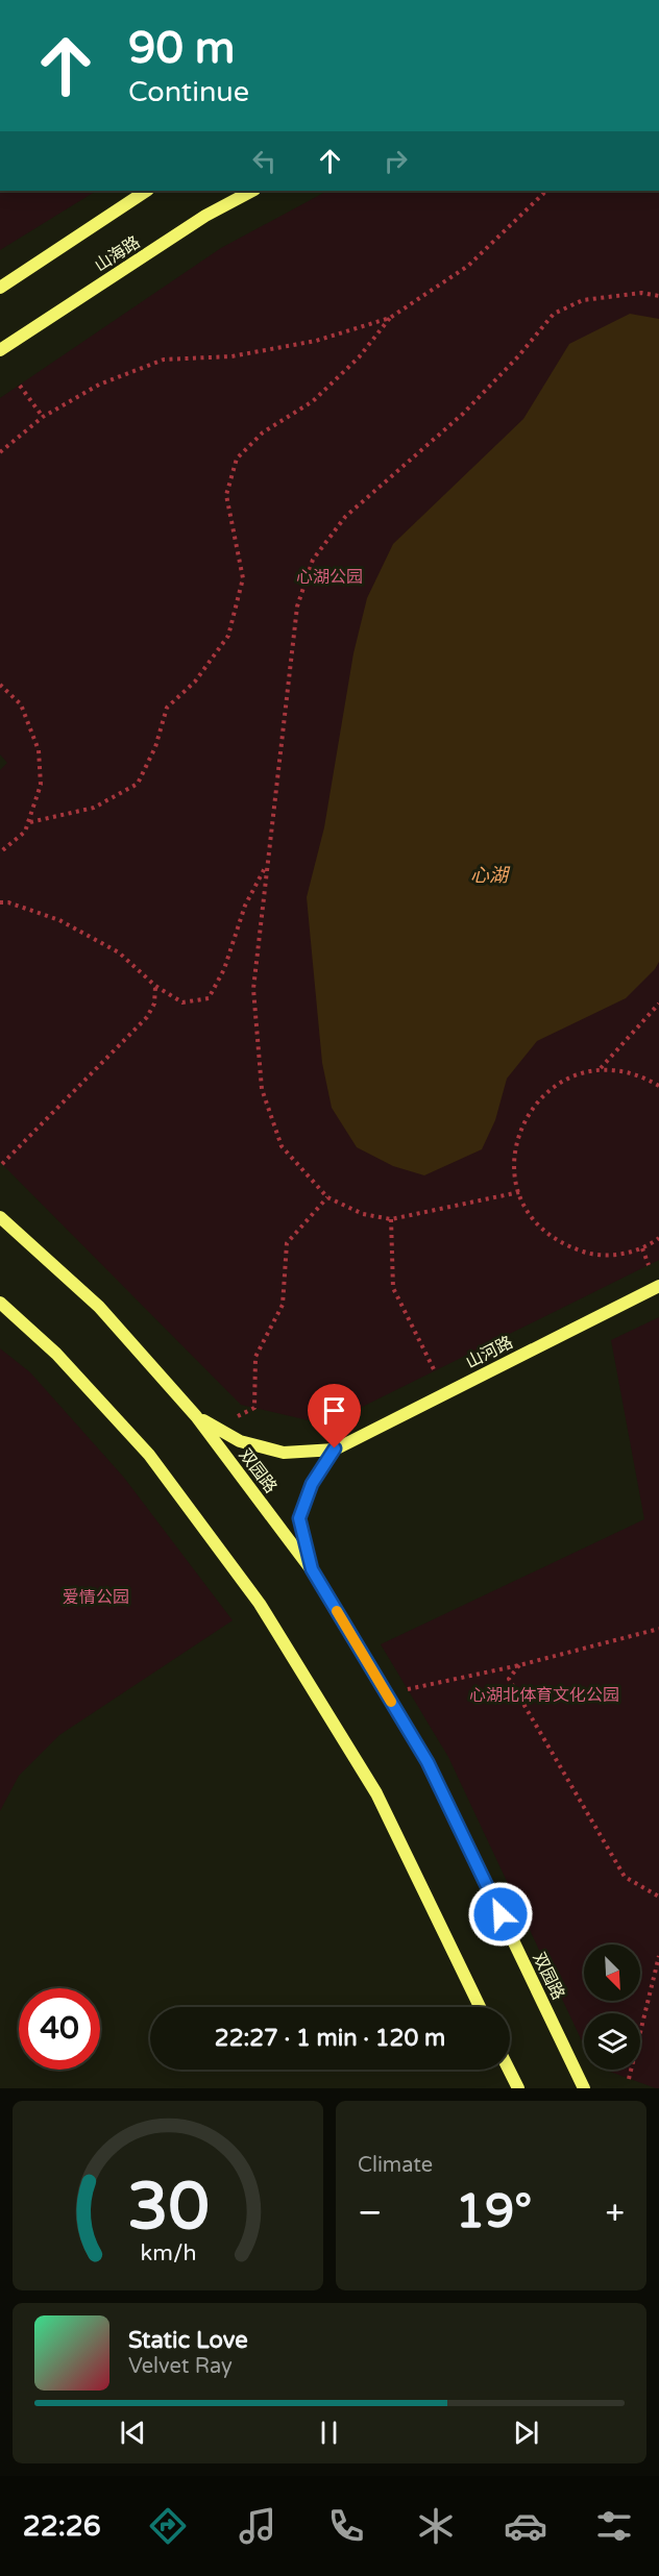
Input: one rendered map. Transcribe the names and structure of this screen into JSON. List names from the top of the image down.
{
  "streets": {
    "street": ["山海路", "山河路", "双园路"]
  },
  "water": ["心湖"],
  "parks": ["心湖公园", "爱情公园", "心湖北体育文化公园"],
  "north": "bottom right",
  "page": {
    "turn": ["90 m", "Continue"],
    "limit": "40",
    "trip": "22:27 · 1 min · 120 m",
    "tile": "Climate",
    "heat": ["−", "19°", "+"],
    "song": ["Static Love", "Velvet Ray"],
    "tabs": "22:26",
    "gauge": ["30", "km/h"]
  }
}
